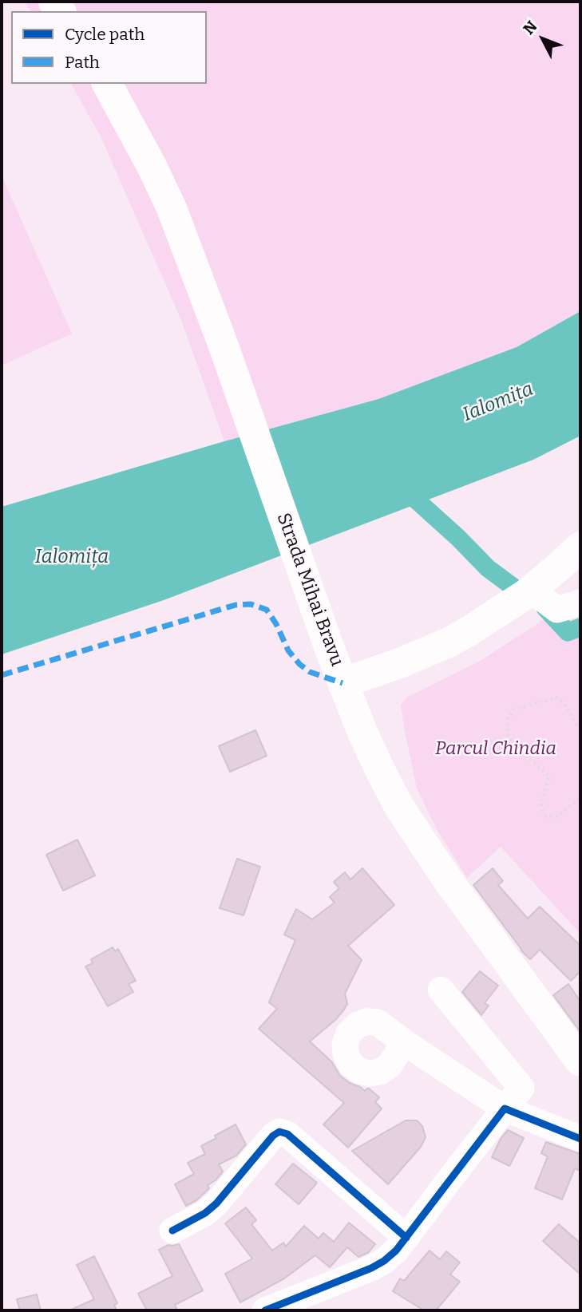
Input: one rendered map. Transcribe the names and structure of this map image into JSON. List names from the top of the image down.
{
  "streets": {
    "main road": ["Strada Mihai Bravu"]
  },
  "water": ["Ialomița"],
  "parks": ["Parcul Chindia"],
  "legend": ["Cycle path", "Path"],
  "north": "top left"
}
